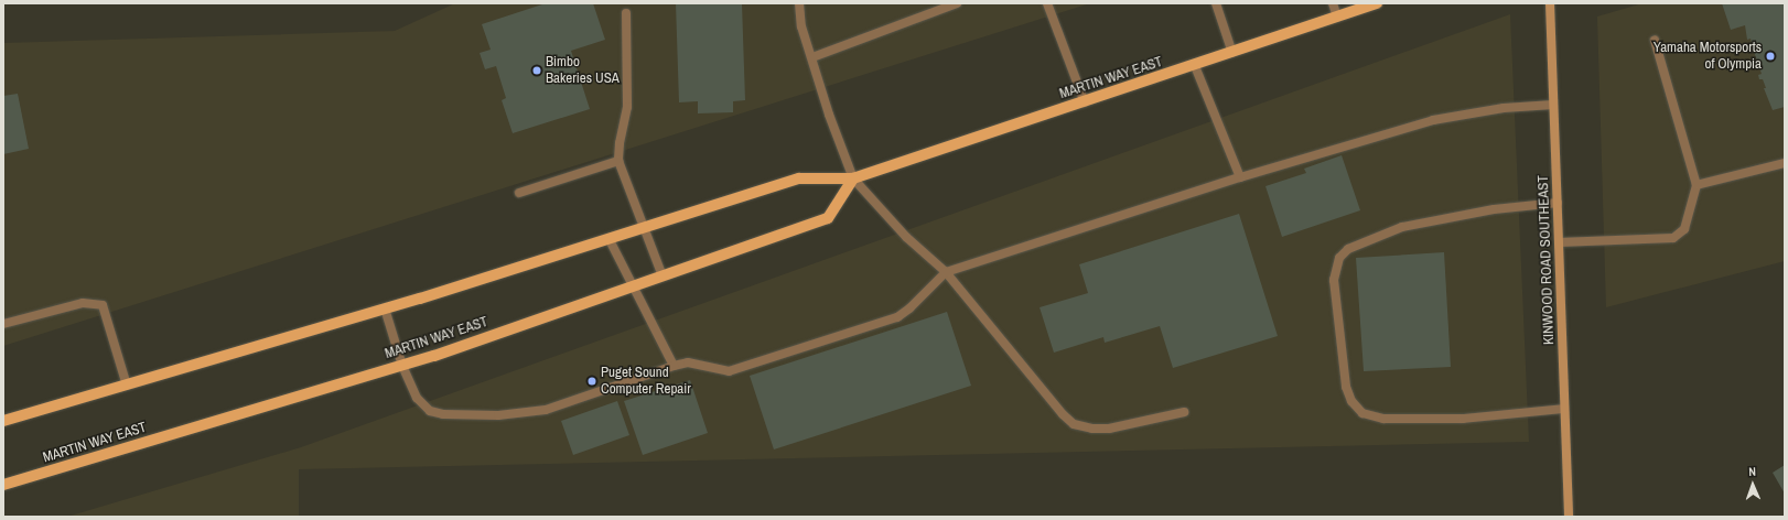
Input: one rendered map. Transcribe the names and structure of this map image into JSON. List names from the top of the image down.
{
  "streets": {
    "main road": ["MARTIN WAY EAST"],
    "street": ["KINWOOD ROAD SOUTHEAST"]
  },
  "places": ["Yamaha Motorsports of Olympia", "Bimbo Bakeries USA", "Puget Sound Computer Repair"],
  "north": "top"
}
